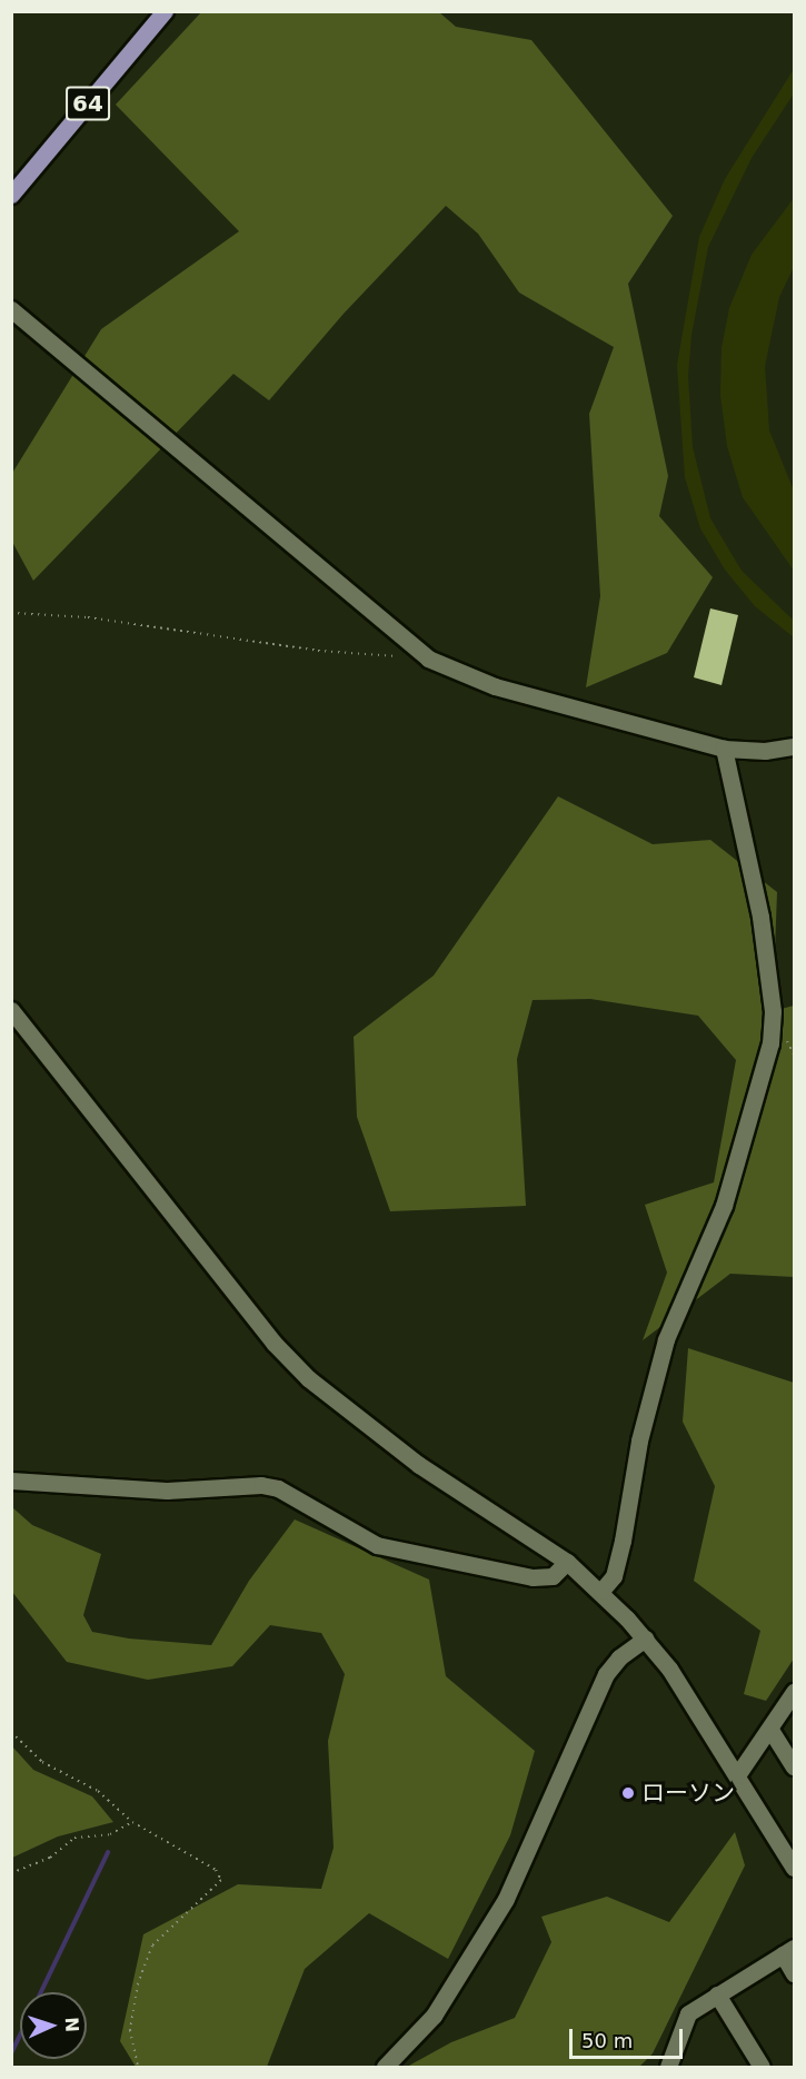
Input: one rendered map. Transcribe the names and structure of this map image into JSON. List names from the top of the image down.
{
  "streets": {
    "main road": ["64"]
  },
  "places": ["ローソン"],
  "scale_bar": "50 m",
  "north": "right"
}
